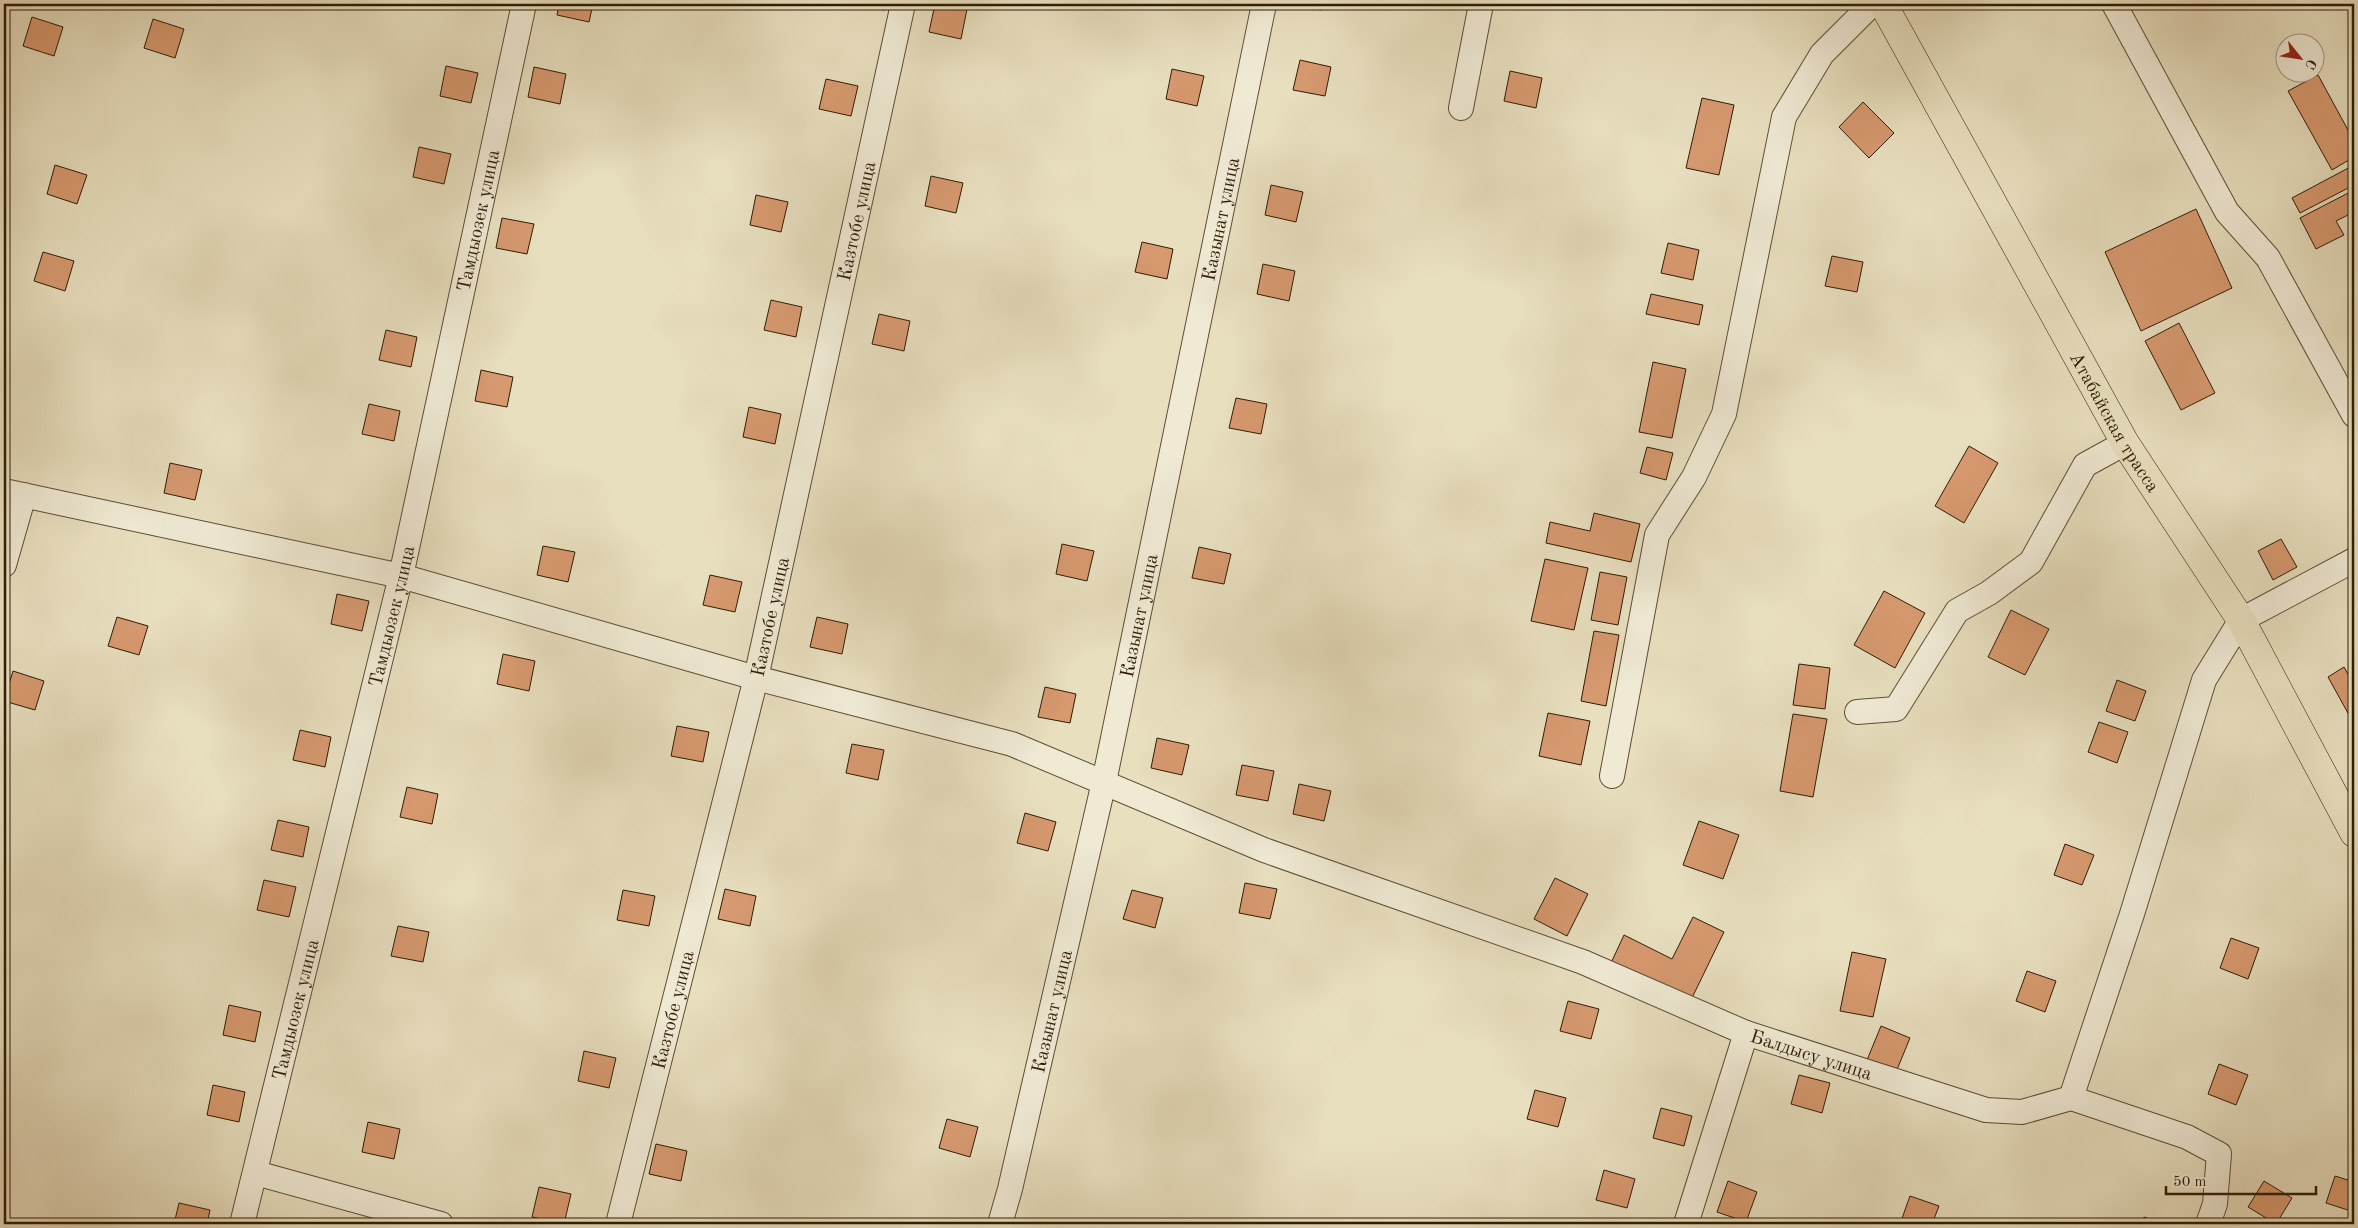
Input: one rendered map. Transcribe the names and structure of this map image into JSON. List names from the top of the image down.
{
  "streets": {
    "main road": ["Атабайская трасса"],
    "street": [
      "Казынат улица",
      "Тамдыозек улица",
      "Казтобе улица",
      "Балдысу улица"
    ]
  },
  "scale_bar": "50 m",
  "north": "bottom right"
}
